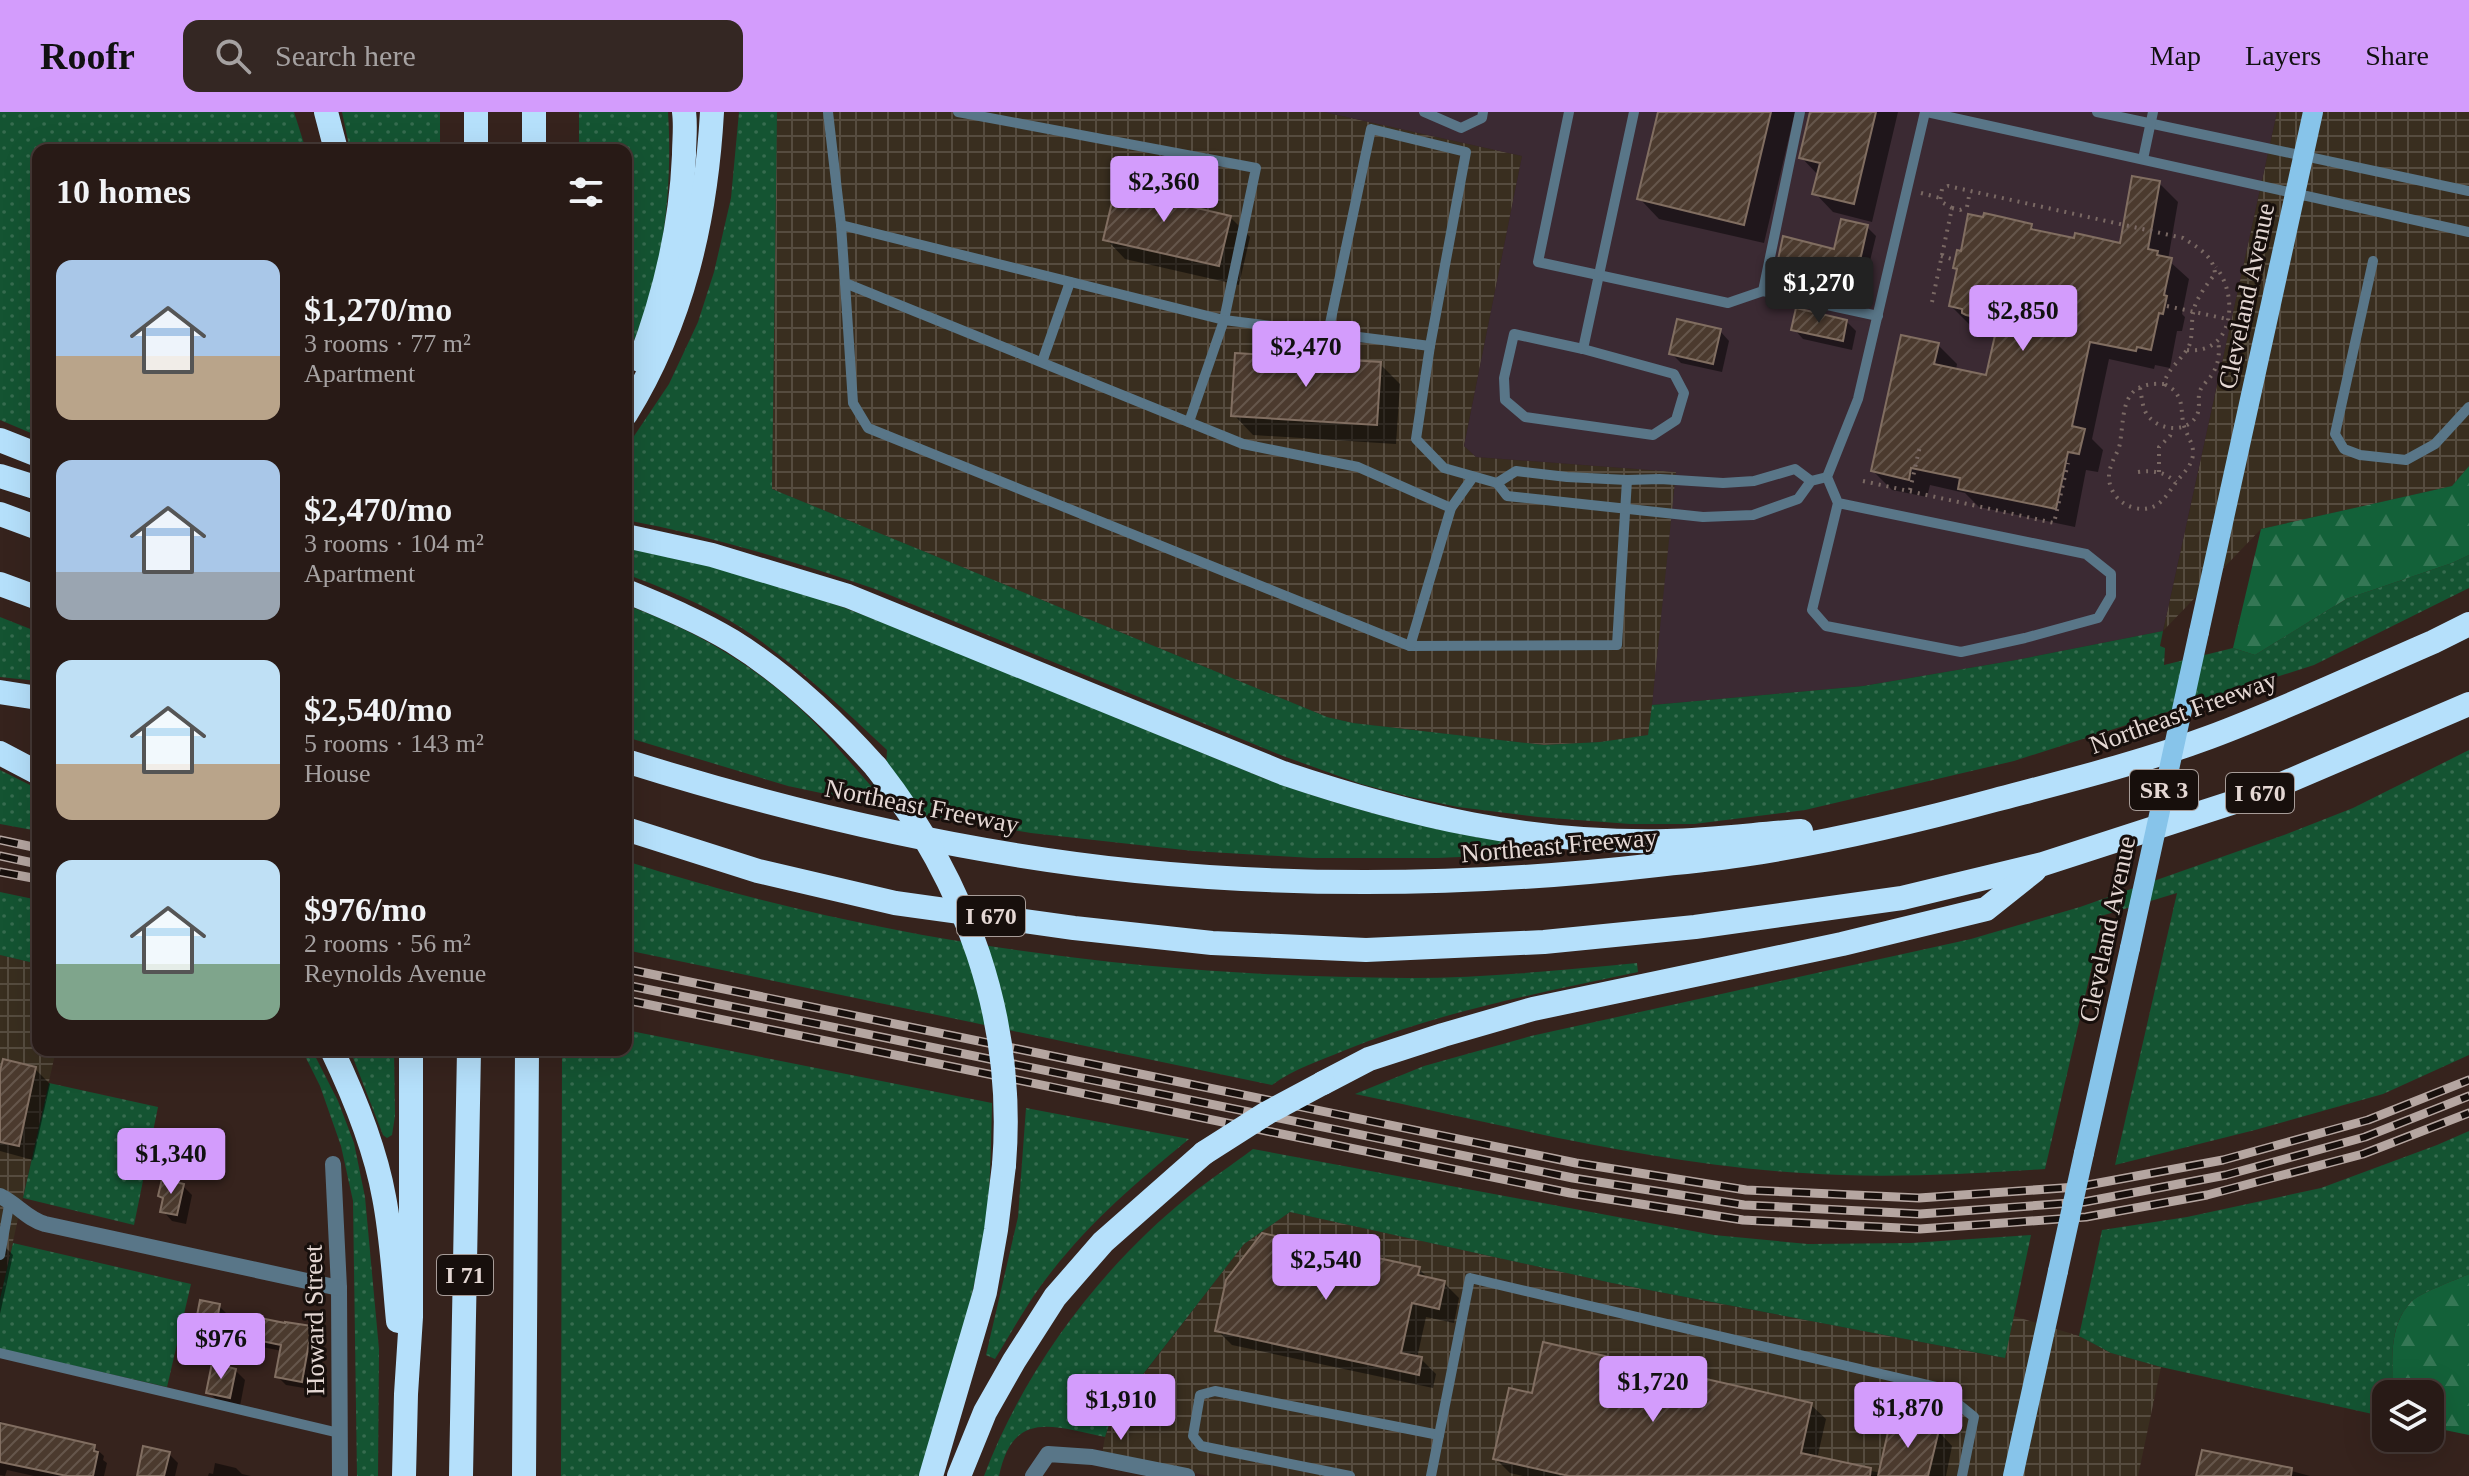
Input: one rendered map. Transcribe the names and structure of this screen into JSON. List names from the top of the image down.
{
  "streets": {
    "highway": ["Northeast Freeway", "I 670", "I 71"],
    "main road": ["Cleveland Avenue", "SR 3"],
    "street": ["Howard Street"]
  },
  "page": {
    "header": "Roofr",
    "search": "Search here",
    "nav": ["Map", "Layers", "Share"],
    "heading": "10 homes",
    "price": [
      "$2,360",
      "$1,270",
      "$2,850",
      "$2,470",
      "$1,340",
      "$2,540",
      "$976",
      "$1,720",
      "$1,910",
      "$1,870"
    ],
    "list": [
      {
        "name": "$1,270/mo",
        "note": "3 rooms · 77 m² · Apartment"
      },
      {
        "name": "$2,470/mo",
        "note": "3 rooms · 104 m² · Apartment"
      },
      {
        "name": "$2,540/mo",
        "note": "5 rooms · 143 m² · House"
      },
      {
        "name": "$976/mo",
        "note": "2 rooms · 56 m² · Reynolds Avenue"
      }
    ]
  }
}
